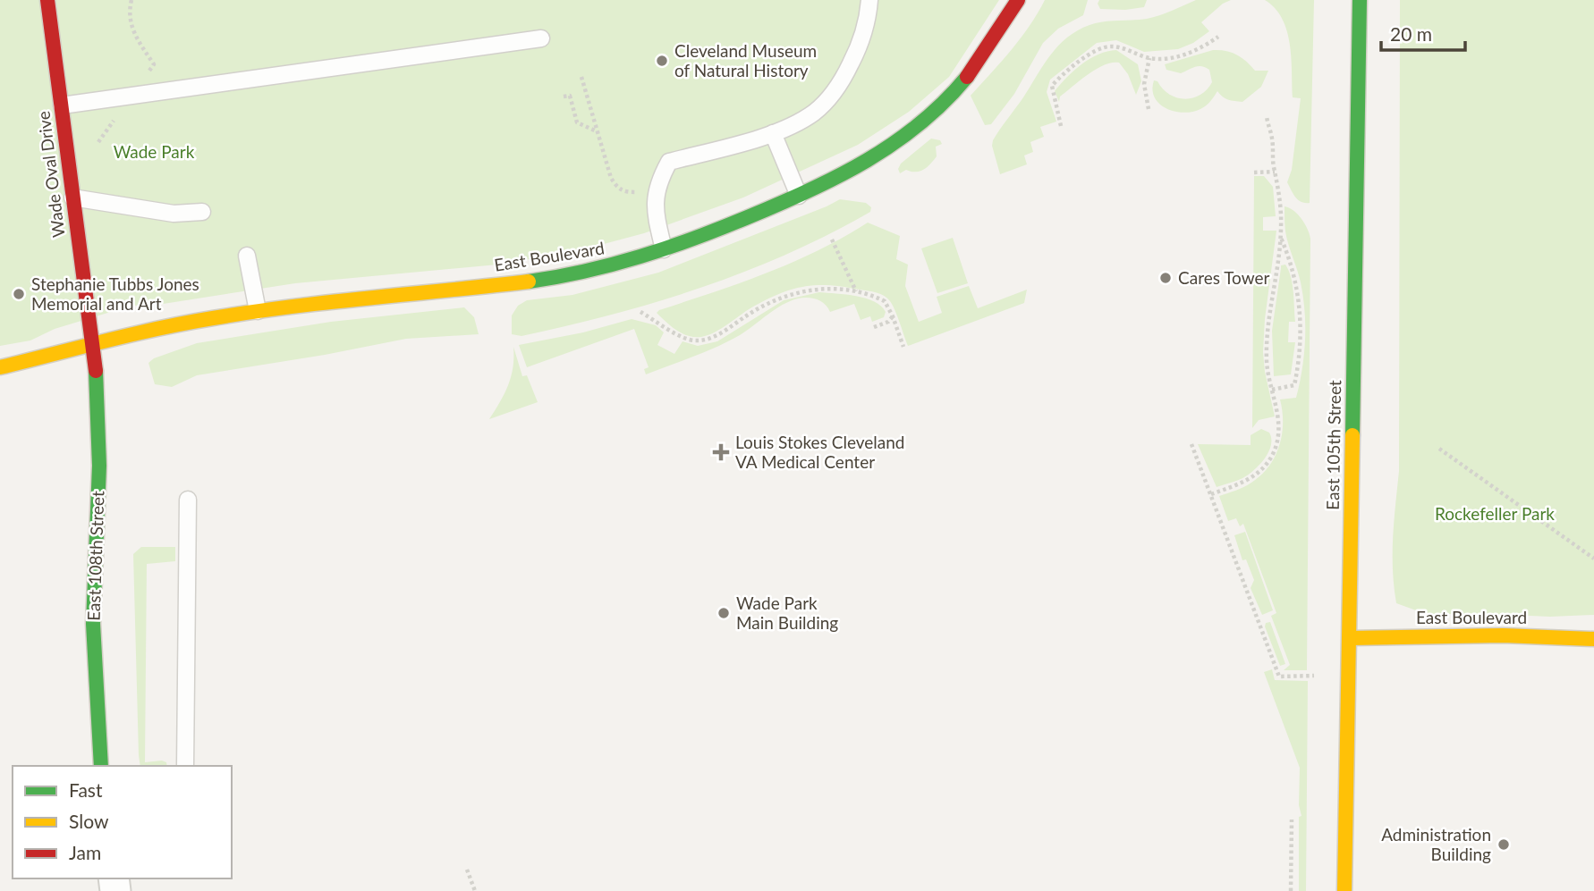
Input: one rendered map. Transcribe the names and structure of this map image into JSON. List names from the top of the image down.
{
  "streets": {
    "street": [
      "Wade Oval Drive",
      "East Boulevard",
      "East 105th Street",
      "East 108th Street"
    ]
  },
  "crossings": [
    ["Wade Oval Drive", "East Boulevard"],
    ["Wade Oval Drive", "East 108th Street"],
    ["East Boulevard", "East 105th Street"],
    ["East Boulevard", "East 108th Street"]
  ],
  "parks": ["Wade Park", "Rockefeller Park"],
  "places": {
    "other": [
      "Cleveland Museum of Natural History",
      "Cares Tower",
      "Stephanie Tubbs Jones Memorial and Art",
      "Wade Park Main Building",
      "Administration Building"
    ],
    "health": ["Louis Stokes Cleveland VA Medical Center"]
  },
  "legend": ["Fast", "Slow", "Jam"],
  "scale_bar": "20 m"
}
